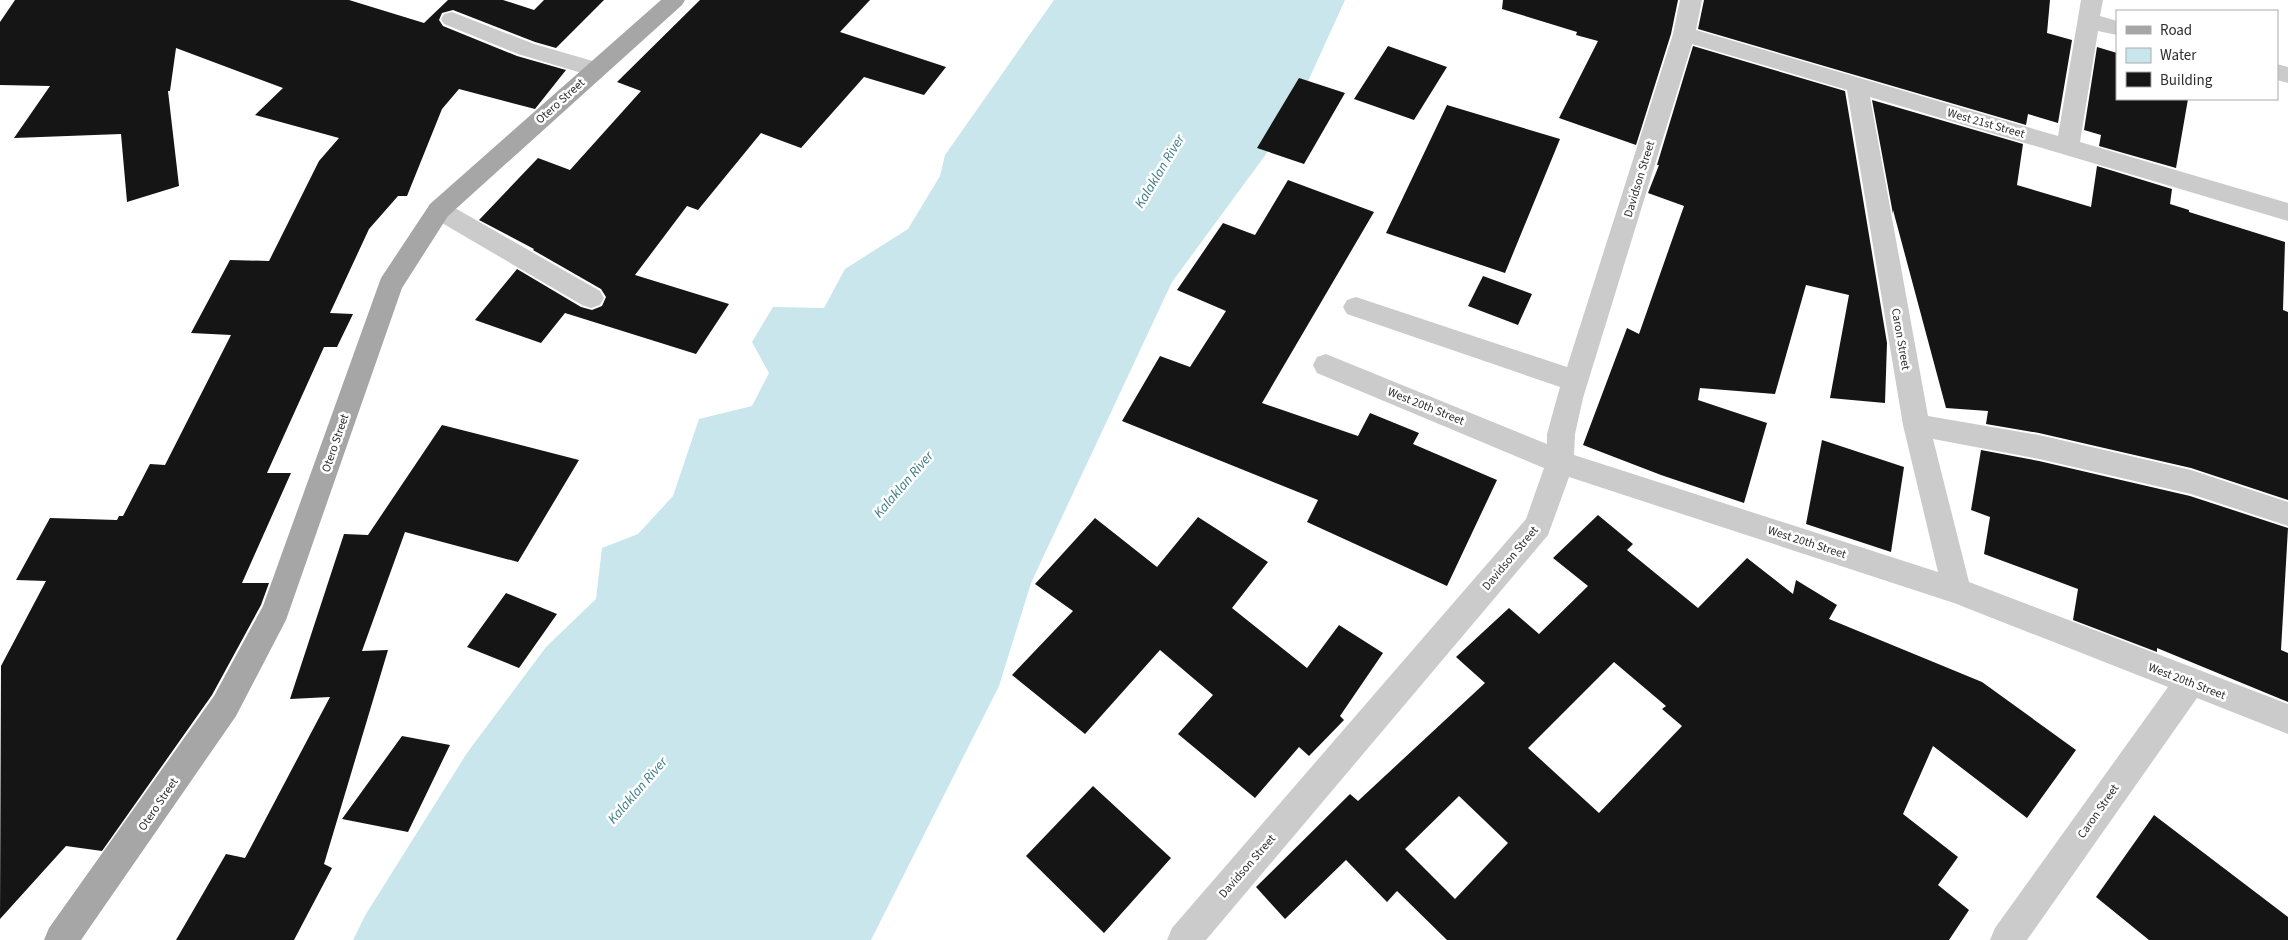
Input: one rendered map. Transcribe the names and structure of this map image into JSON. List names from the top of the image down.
{
  "streets": {
    "main road": ["Otero Street"],
    "street": [
      "West 21st Street",
      "Davidson Street",
      "Caron Street",
      "West 20th Street"
    ]
  },
  "crossings": [
    ["West 21st Street", "Davidson Street"],
    ["West 21st Street", "Caron Street"],
    ["Davidson Street", "West 20th Street"],
    ["Caron Street", "West 20th Street"]
  ],
  "water": ["Kalaklan River"],
  "legend": ["Road", "Water", "Building"]
}
